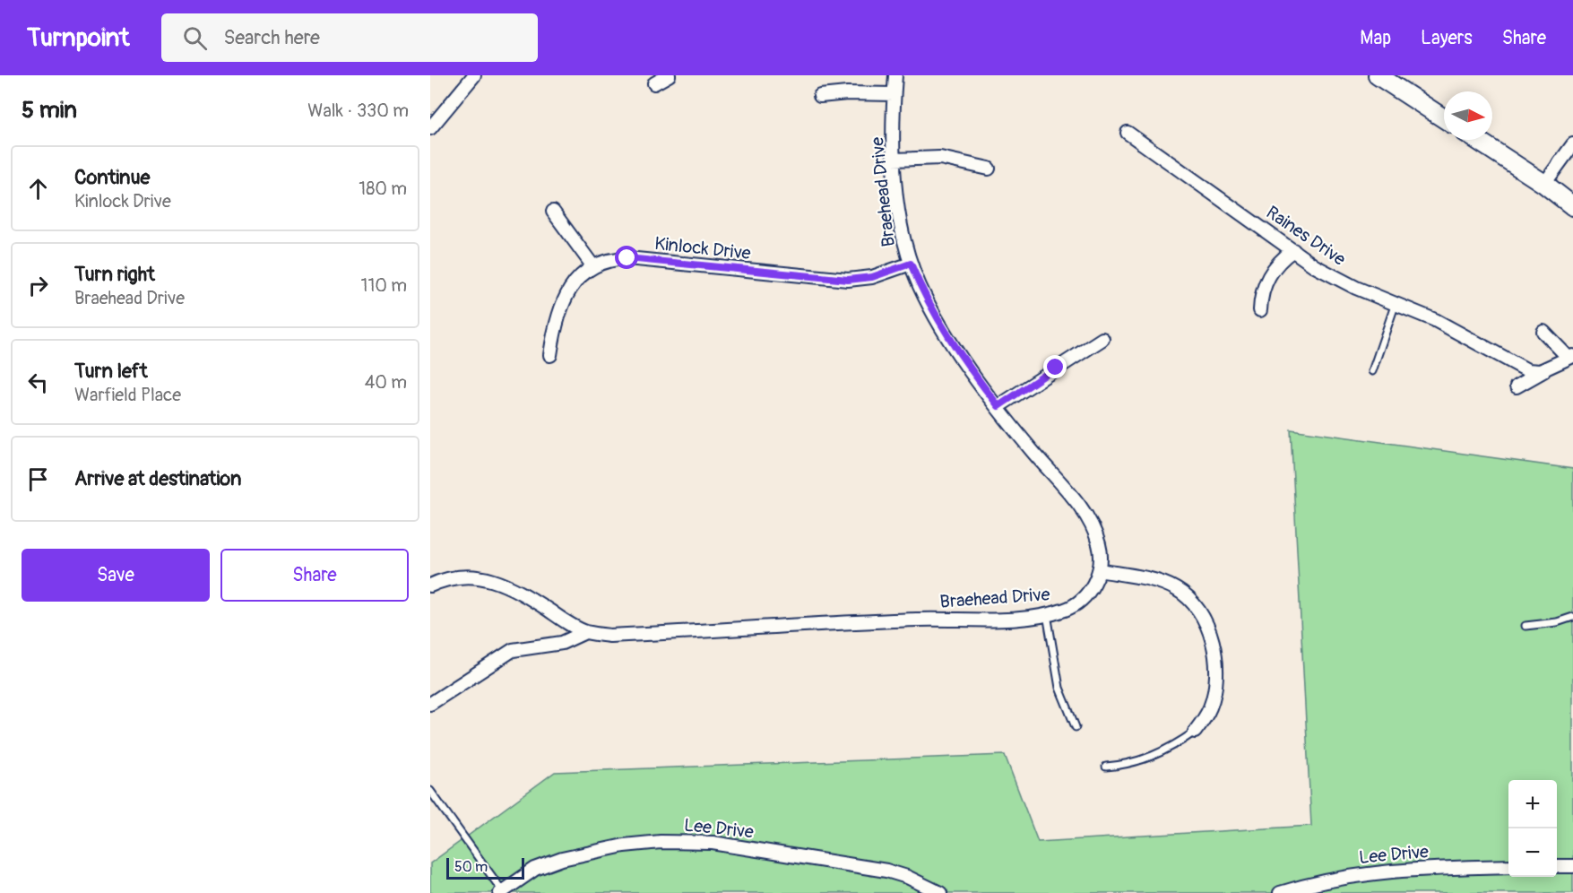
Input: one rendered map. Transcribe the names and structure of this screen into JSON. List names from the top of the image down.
{
  "streets": {
    "street": [
      "Braehead Drive",
      "Raines Drive",
      "Kinlock Drive",
      "Lee Drive"
    ]
  },
  "crossings": [
    ["Braehead Drive", "Kinlock Drive"]
  ],
  "scale_bar": "50 m",
  "north": "right",
  "page": {
    "header": "Turnpoint",
    "search": "Search here",
    "nav": ["Map", "Layers", "Share"],
    "heading": ["5 min", "Walk · 330 m"],
    "list": [
      ["Continue", "Kinlock Drive", "180 m"],
      ["Turn right", "Braehead Drive", "110 m"],
      ["Turn left", "Warfield Place", "40 m"],
      "Arrive at destination"
    ],
    "buttons": ["Save", "Share"],
    "map_buttons": ["+", "−"],
    "scale": "50 m"
  }
}
